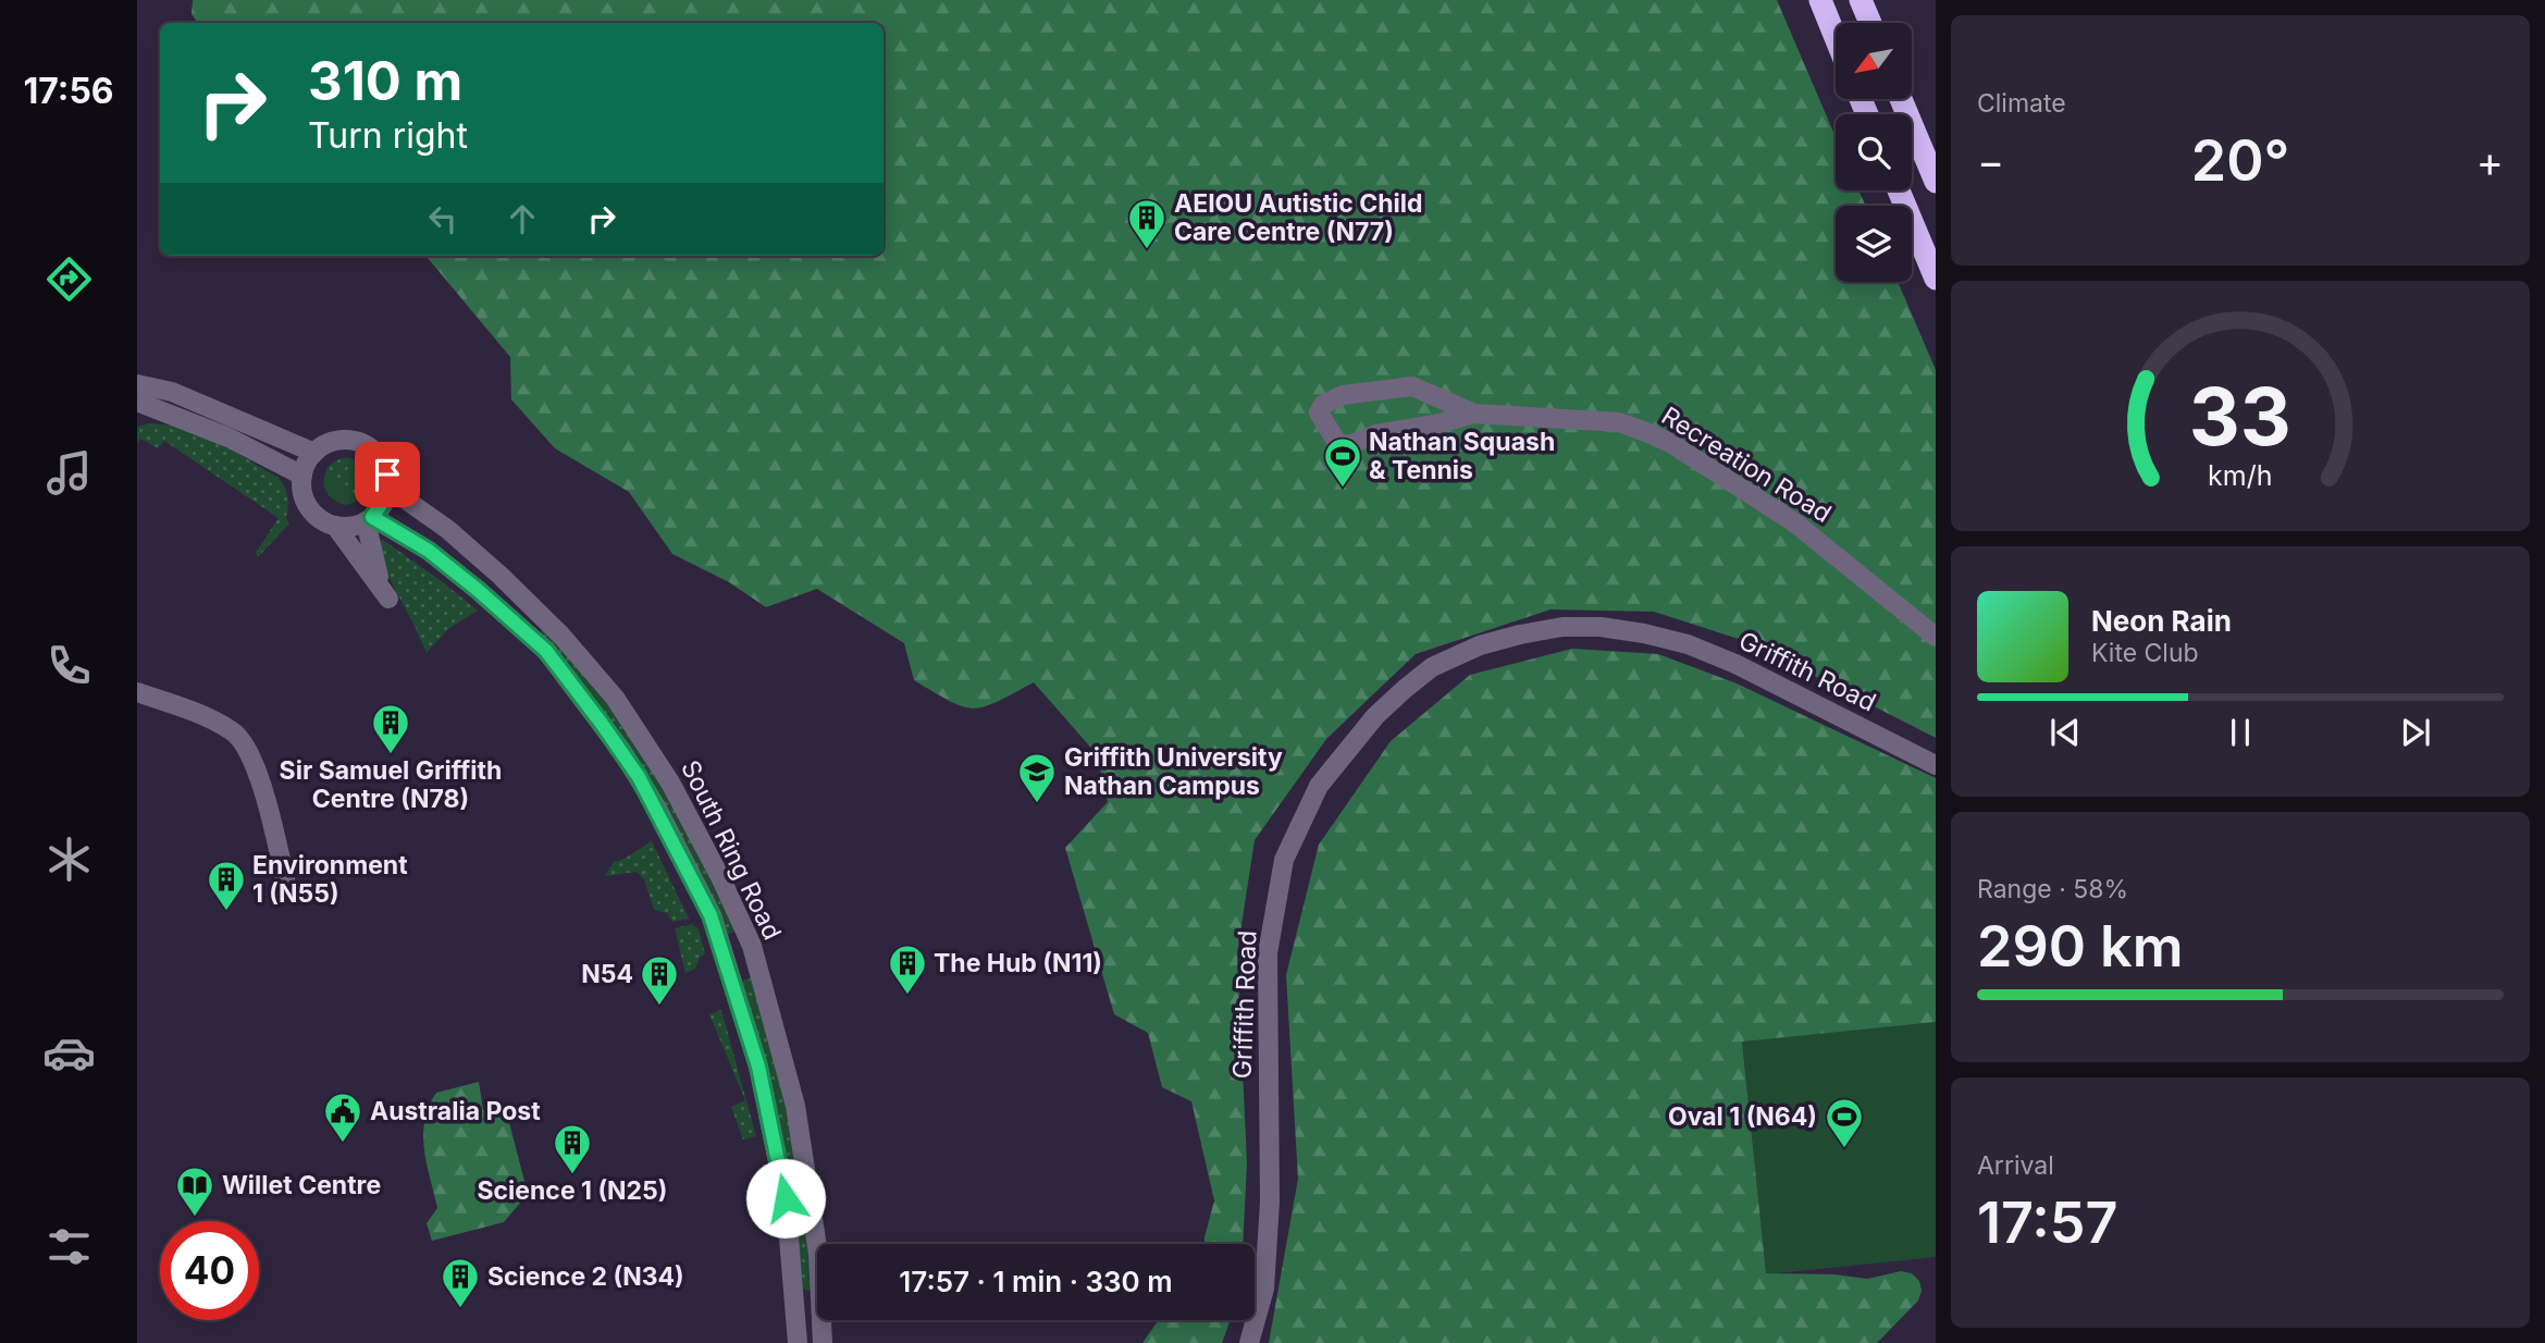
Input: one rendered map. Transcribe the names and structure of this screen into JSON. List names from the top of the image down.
{
  "streets": {
    "street": ["Recreation Road", "Griffith Road", "South Ring Road"]
  },
  "places": {
    "building": [
      "AEIOU Autistic Child Care Centre (N77)",
      "Sir Samuel Griffith Centre (N78)",
      "Environment 1 (N55)",
      "The Hub (N11)",
      "N54",
      "Science 1 (N25)",
      "Science 2 (N34)"
    ],
    "sports": ["Nathan Squash & Tennis", "Oval 1 (N64)"],
    "school or university": ["Griffith University Nathan Campus"],
    "public building": ["Australia Post"],
    "library": ["Willet Centre"]
  },
  "north": "bottom left",
  "page": {
    "tabs": "17:56",
    "tile": [
      "Climate",
      ["Range · 58%", "290 km"],
      ["Arrival", "17:57"]
    ],
    "turn": ["310 m", "Turn right"],
    "heat": ["−", "20°", "+"],
    "song": ["Neon Rain", "Kite Club"],
    "limit": "40",
    "trip": "17:57 · 1 min · 330 m",
    "gauge": ["33", "km/h"]
  }
}
